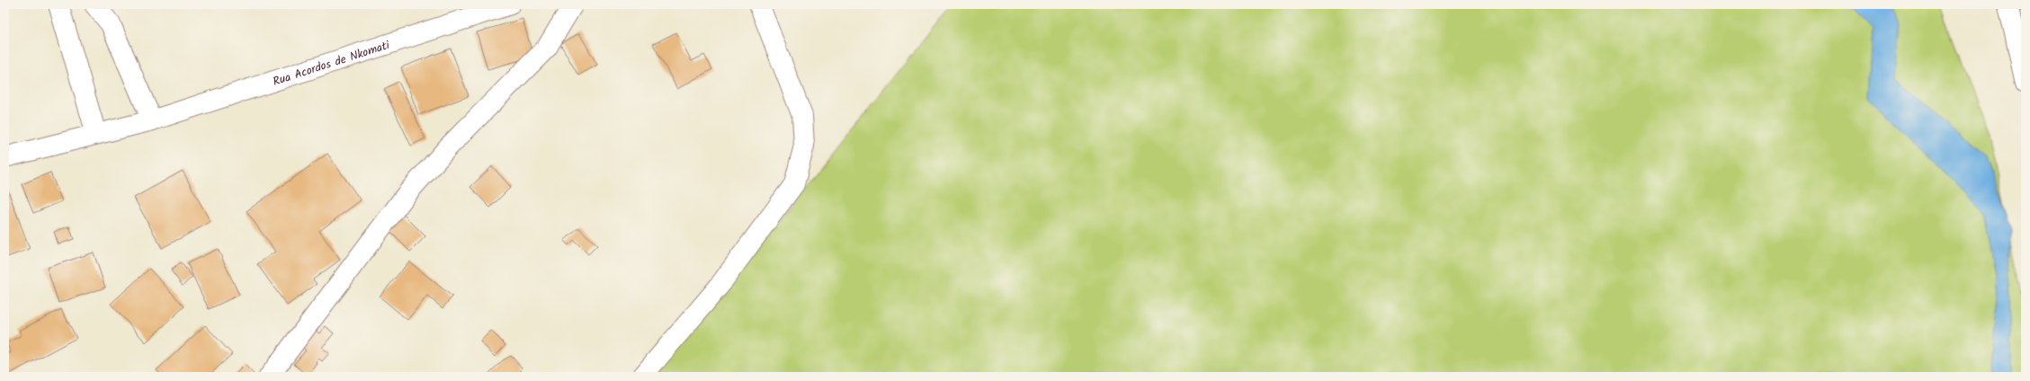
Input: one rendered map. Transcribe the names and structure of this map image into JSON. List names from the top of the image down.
{
  "streets": {
    "street": ["Rua Acordos de Nkomati"]
  }
}
